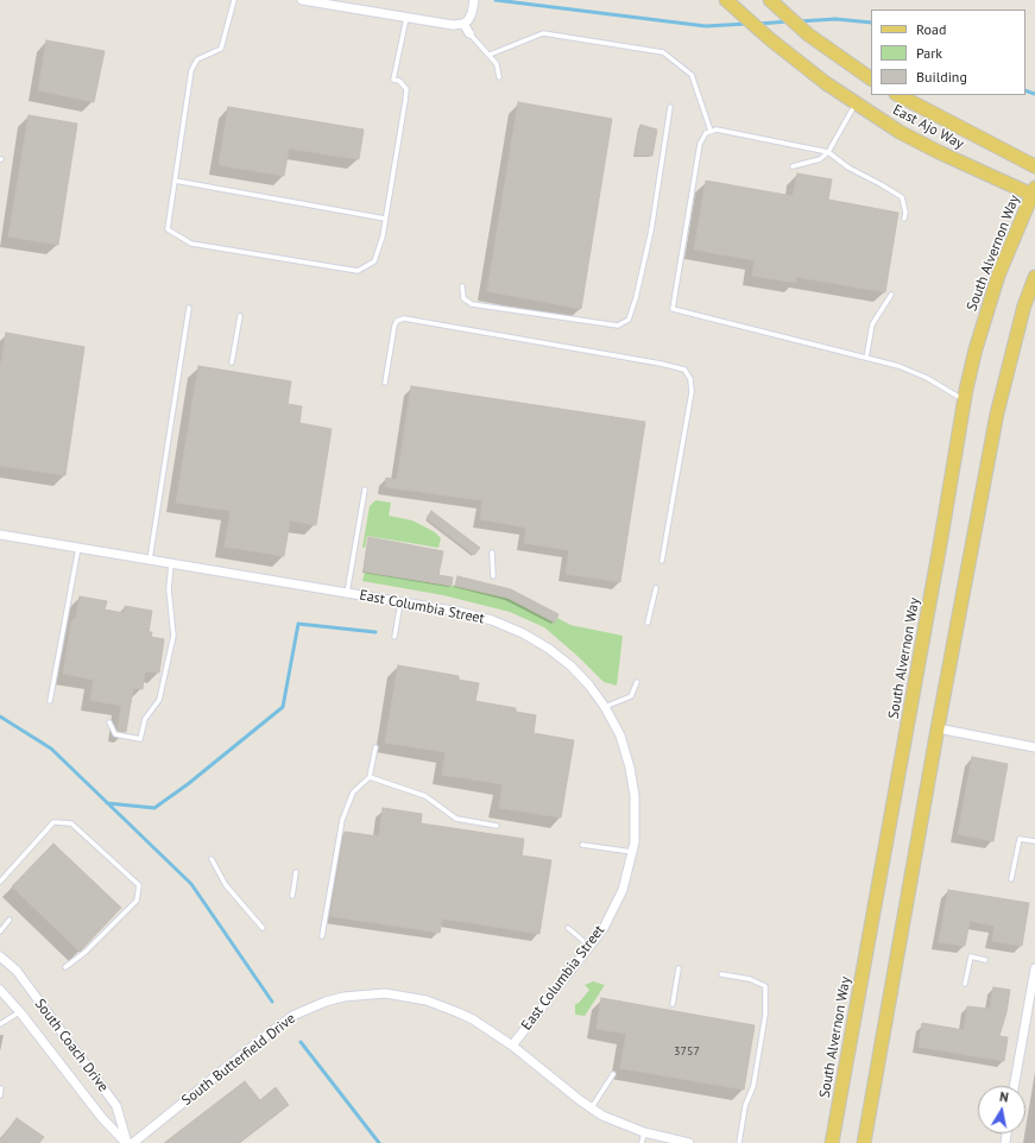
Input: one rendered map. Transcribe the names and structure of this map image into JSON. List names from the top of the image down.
{
  "streets": {
    "main road": ["East Ajo Way", "South Alvernon Way"],
    "street": ["East Columbia Street", "South Coach Drive", "South Butterfield Drive"]
  },
  "crossings": [
    ["East Ajo Way", "South Alvernon Way"],
    ["East Columbia Street", "South Butterfield Drive"]
  ],
  "house_numbers": ["3757"],
  "legend": ["Road", "Park", "Building"],
  "north": "top"
}
